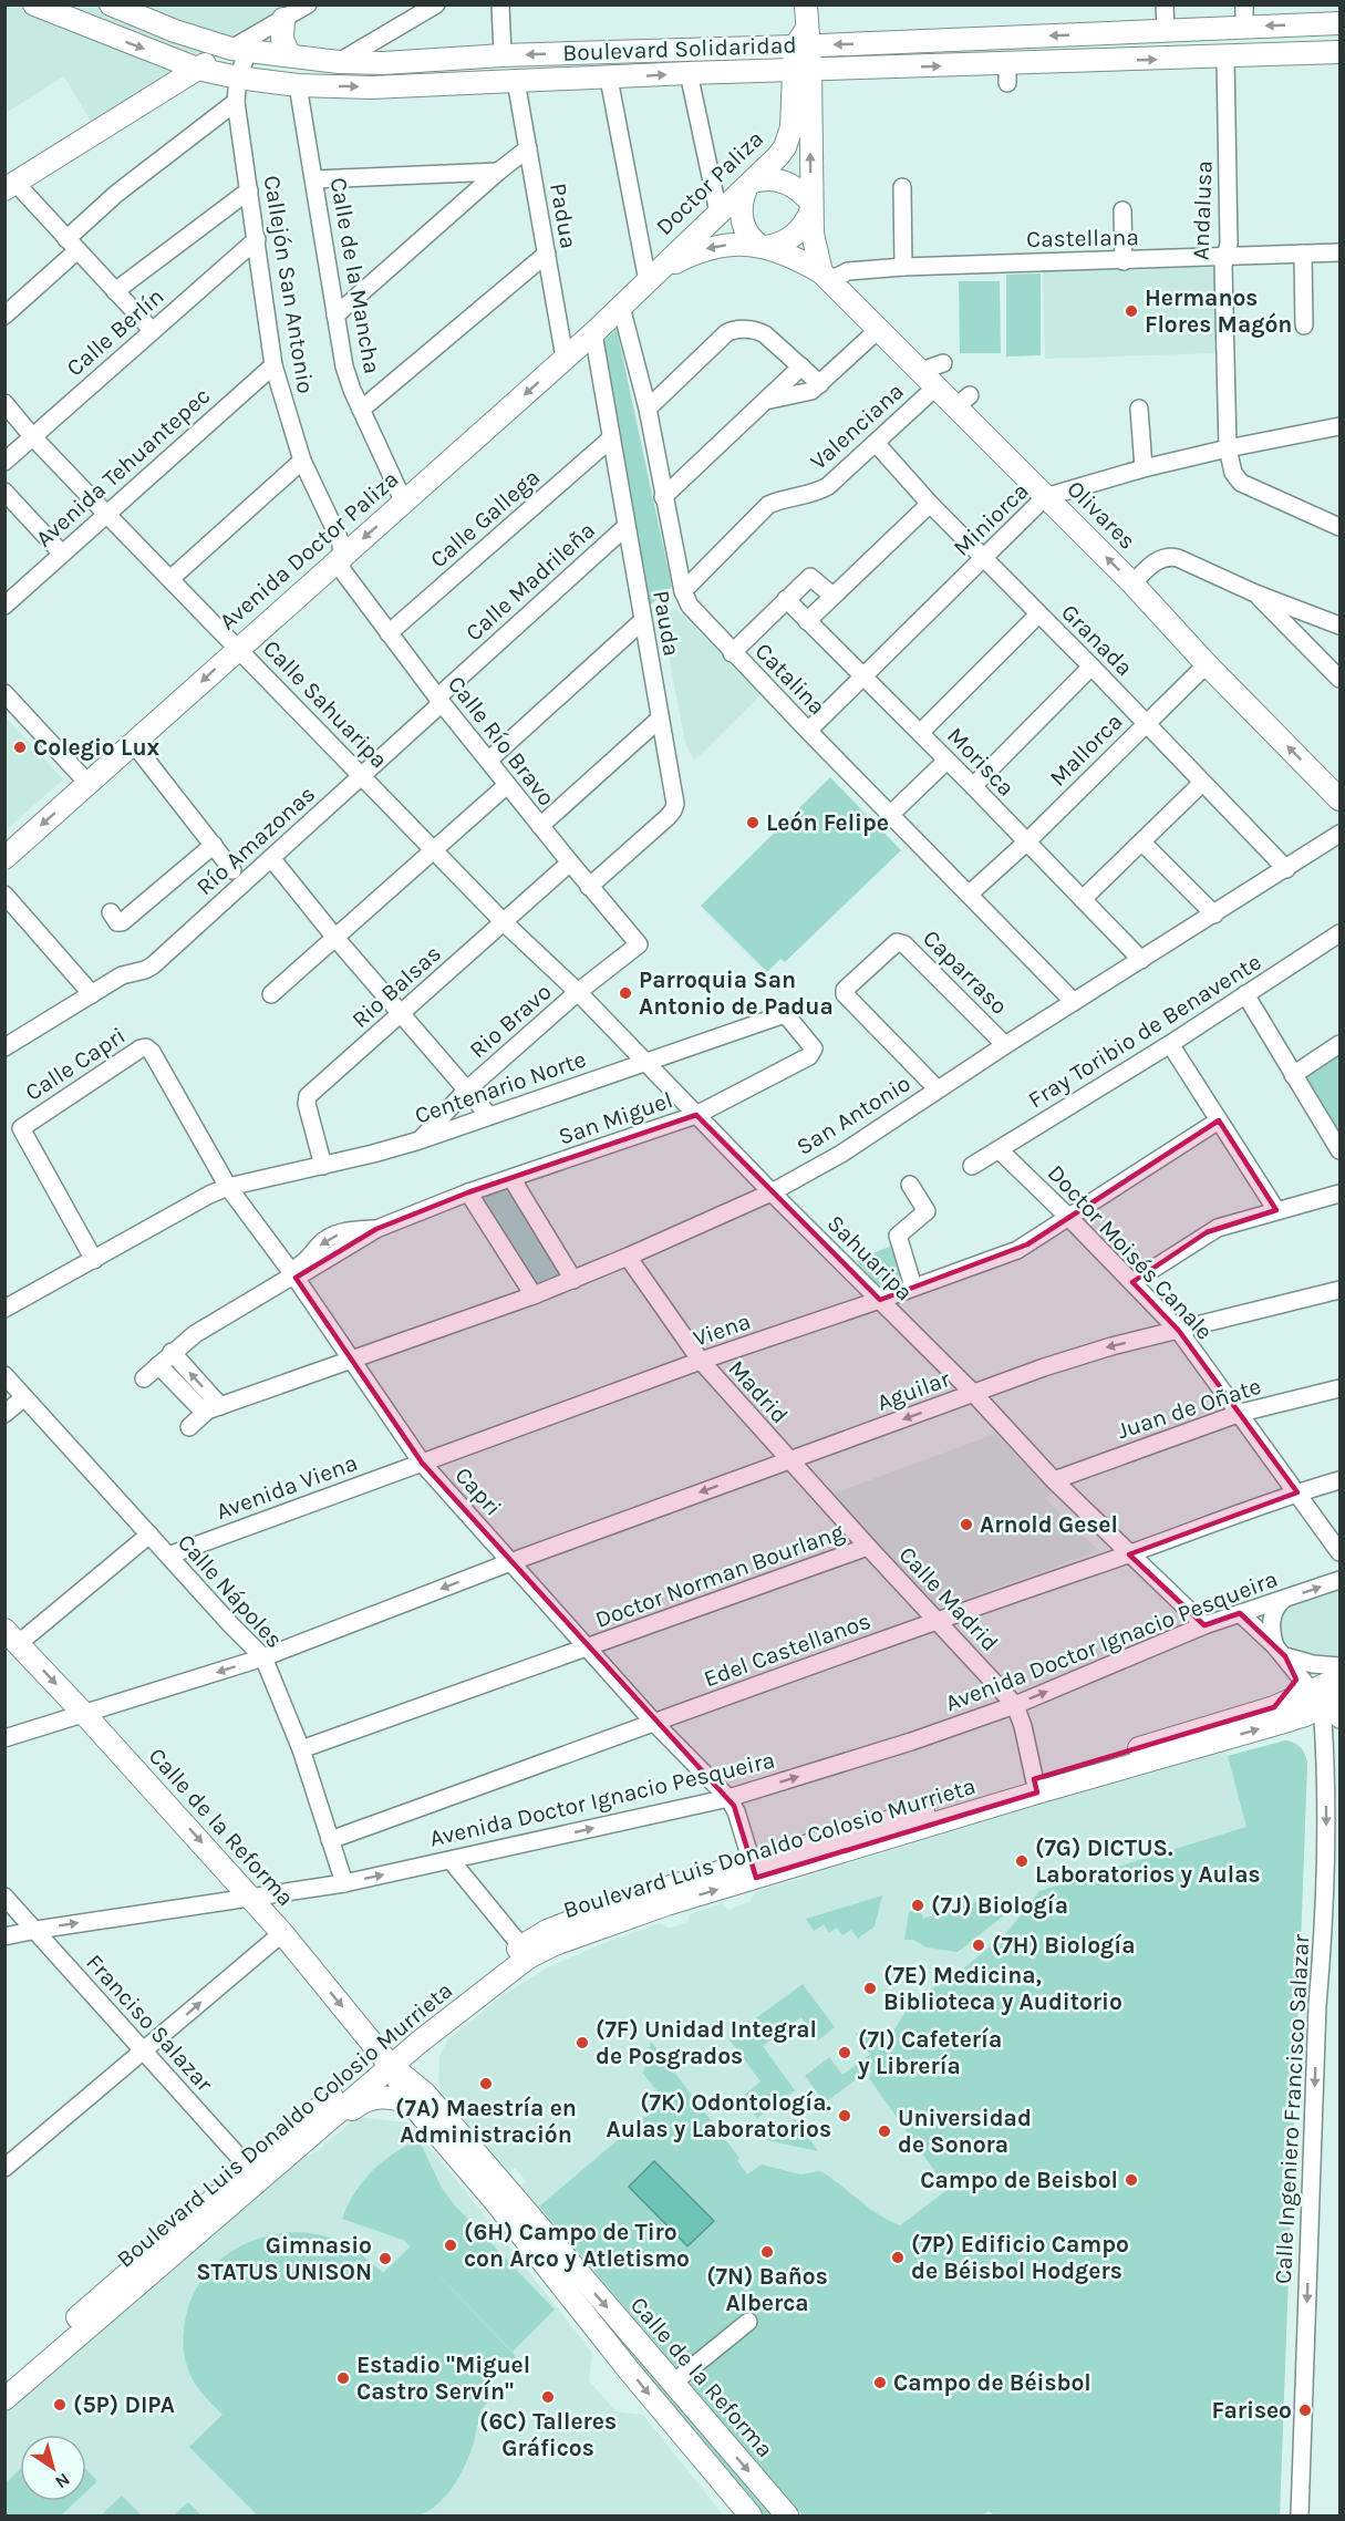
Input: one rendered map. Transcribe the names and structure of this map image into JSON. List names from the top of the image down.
{
  "streets": {
    "main road": [
      "Boulevard Solidaridad",
      "Doctor Paliza",
      "Olivares",
      "Avenida Doctor Paliza",
      "Calle de la Reforma",
      "Boulevard Luis Donaldo Colosio Murrieta"
    ],
    "street": [
      "Andalusa",
      "Padua",
      "Castellana",
      "Calle de la Mancha",
      "Callejón San Antonio",
      "Calle Berlín",
      "Valenciana",
      "Avenida Tehuantepec",
      "Calle Gallega",
      "Miniorca",
      "Calle Madrileña",
      "Pauda",
      "Granada",
      "Catalina",
      "Calle Sahuaripa",
      "Calle Río Bravo",
      "Mallorca",
      "Morisca",
      "Río Amazonas",
      "Caparraso",
      "Rio Balsas",
      "Rio Bravo",
      "Fray Toribio de Benavente",
      "Calle Capri",
      "Centenario Norte",
      "San Antonio",
      "San Miguel",
      "Doctor Moisés Canale",
      "Sahuaripa",
      "Viena",
      "Aguilar",
      "Madrid",
      "Juan de Oñate",
      "Avenida Viena",
      "Capri",
      "Doctor Norman Bourlang",
      "Calle Nápoles",
      "Calle Madrid",
      "Avenida Doctor Ignacio Pesqueira",
      "Edel Castellanos",
      "Franciso Salazar",
      "Calle Ingeniero Francisco Salazar"
    ]
  },
  "crossings": [
    ["Boulevard Solidaridad", "Doctor Paliza"],
    ["Boulevard Solidaridad", "Andalusa"],
    ["Boulevard Solidaridad", "Padua"],
    ["Boulevard Solidaridad", "Calle de la Mancha"],
    ["Boulevard Solidaridad", "Callejón San Antonio"],
    ["Doctor Paliza", "Olivares"],
    ["Doctor Paliza", "Avenida Doctor Paliza"],
    ["Andalusa", "Castellana"],
    ["Andalusa", "Miniorca"],
    ["Padua", "Avenida Doctor Paliza"],
    ["Castellana", "Olivares"],
    ["Calle de la Mancha", "Avenida Doctor Paliza"],
    ["Callejón San Antonio", "Calle Berlín"],
    ["Callejón San Antonio", "Avenida Tehuantepec"],
    ["Callejón San Antonio", "Avenida Doctor Paliza"],
    ["Callejón San Antonio", "Calle Río Bravo"],
    ["Calle Berlín", "Calle Sahuaripa"],
    ["Valenciana", "Olivares"],
    ["Valenciana", "Granada"],
    ["Valenciana", "Catalina"],
    ["Avenida Tehuantepec", "Calle Sahuaripa"],
    ["Olivares", "Miniorca"],
    ["Olivares", "Avenida Doctor Paliza"],
    ["Olivares", "Mallorca"],
    ["Calle Gallega", "Pauda"],
    ["Calle Gallega", "Calle Río Bravo"],
    ["Miniorca", "Granada"],
    ["Miniorca", "Catalina"],
    ["Miniorca", "Morisca"],
    ["Avenida Doctor Paliza", "Pauda"],
    ["Avenida Doctor Paliza", "Catalina"],
    ["Avenida Doctor Paliza", "Calle Sahuaripa"],
    ["Avenida Doctor Paliza", "Calle Río Bravo"],
    ["Calle Madrileña", "Pauda"],
    ["Calle Madrileña", "Calle Río Bravo"],
    ["Calle Madrileña", "Río Amazonas"],
    ["Pauda", "Calle Río Bravo"],
    ["Granada", "Mallorca"],
    ["Granada", "San Antonio"],
    ["Catalina", "Mallorca"],
    ["Catalina", "San Antonio"],
    ["Calle Sahuaripa", "Río Amazonas"],
    ["Calle Sahuaripa", "Rio Balsas"],
    ["Calle Sahuaripa", "Sahuaripa"],
    ["Calle Río Bravo", "Río Amazonas"],
    ["Calle Río Bravo", "Rio Balsas"],
    ["Calle Río Bravo", "Rio Bravo"],
    ["Mallorca", "Morisca"],
    ["Morisca", "San Antonio"],
    ["Caparraso", "San Antonio"],
    ["Rio Balsas", "Centenario Norte"],
    ["Rio Balsas", "Sahuaripa"],
    ["Rio Bravo", "Centenario Norte"],
    ["Rio Bravo", "Sahuaripa"],
    ["Fray Toribio de Benavente", "Doctor Moisés Canale"],
    ["Calle Capri", "Centenario Norte"],
    ["Calle Capri", "Capri"],
    ["Centenario Norte", "San Miguel"],
    ["Centenario Norte", "Sahuaripa"],
    ["Centenario Norte", "Capri"],
    ["San Antonio", "Sahuaripa"],
    ["San Antonio", "Madrid"],
    ["San Antonio", "Capri"],
    ["San Miguel", "Sahuaripa"],
    ["San Miguel", "Capri"],
    ["Doctor Moisés Canale", "Viena"],
    ["Doctor Moisés Canale", "Aguilar"],
    ["Doctor Moisés Canale", "Juan de Oñate"],
    ["Sahuaripa", "Viena"],
    ["Sahuaripa", "Aguilar"],
    ["Sahuaripa", "Juan de Oñate"],
    ["Sahuaripa", "Avenida Doctor Ignacio Pesqueira"],
    ["Sahuaripa", "Edel Castellanos"],
    ["Viena", "Madrid"],
    ["Viena", "Avenida Viena"],
    ["Viena", "Capri"],
    ["Aguilar", "Madrid"],
    ["Aguilar", "Capri"],
    ["Aguilar", "Calle Nápoles"],
    ["Aguilar", "Calle de la Reforma"],
    ["Madrid", "Doctor Norman Bourlang"],
    ["Madrid", "Calle Madrid"],
    ["Avenida Viena", "Capri"],
    ["Avenida Viena", "Calle Nápoles"],
    ["Capri", "Doctor Norman Bourlang"],
    ["Capri", "Avenida Doctor Ignacio Pesqueira"],
    ["Capri", "Edel Castellanos"],
    ["Doctor Norman Bourlang", "Calle Nápoles"],
    ["Doctor Norman Bourlang", "Calle Madrid"],
    ["Calle Nápoles", "Avenida Doctor Ignacio Pesqueira"],
    ["Calle Nápoles", "Edel Castellanos"],
    ["Calle Madrid", "Avenida Doctor Ignacio Pesqueira"],
    ["Calle Madrid", "Edel Castellanos"],
    ["Calle Madrid", "Boulevard Luis Donaldo Colosio Murrieta"],
    ["Avenida Doctor Ignacio Pesqueira", "Calle de la Reforma"],
    ["Avenida Doctor Ignacio Pesqueira", "Franciso Salazar"],
    ["Calle de la Reforma", "Boulevard Luis Donaldo Colosio Murrieta"],
    ["Boulevard Luis Donaldo Colosio Murrieta", "Franciso Salazar"],
    ["Boulevard Luis Donaldo Colosio Murrieta", "Calle Ingeniero Francisco Salazar"]
  ],
  "one_way": [
    "Olivares",
    "Avenida Doctor Paliza",
    "Aguilar",
    "Avenida Doctor Ignacio Pesqueira",
    "Calle de la Reforma",
    "Calle Ingeniero Francisco Salazar"
  ],
  "places": [
    "Hermanos Flores Magón",
    "Colegio Lux",
    "León Felipe",
    "Parroquia San Antonio de Padua",
    "Arnold Gesel",
    "(7G) DICTUS. Laboratorios y Aulas",
    "(7J) Biología",
    "(7H) Biología",
    "(7E) Medicina, Biblioteca y Auditorio",
    "(7F) Unidad Integral de Posgrados",
    "(7I) Cafetería y Librería",
    "(7A) Maestría en Administración",
    "(7K) Odontología. Aulas y Laboratorios",
    "Universidad de Sonora",
    "Campo de Beisbol",
    "(6H) Campo de Tiro con Arco y Atletismo",
    "(7N) Baños Alberca",
    "(7P) Edificio Campo de Béisbol Hodgers",
    "Gimnasio STATUS UNISON",
    "Estadio \"Miguel Castro Servín\"",
    "Campo de Béisbol",
    "(6C) Talleres Gráficos",
    "(5P) DIPA",
    "Fariseo"
  ],
  "north": "bottom right"
}
